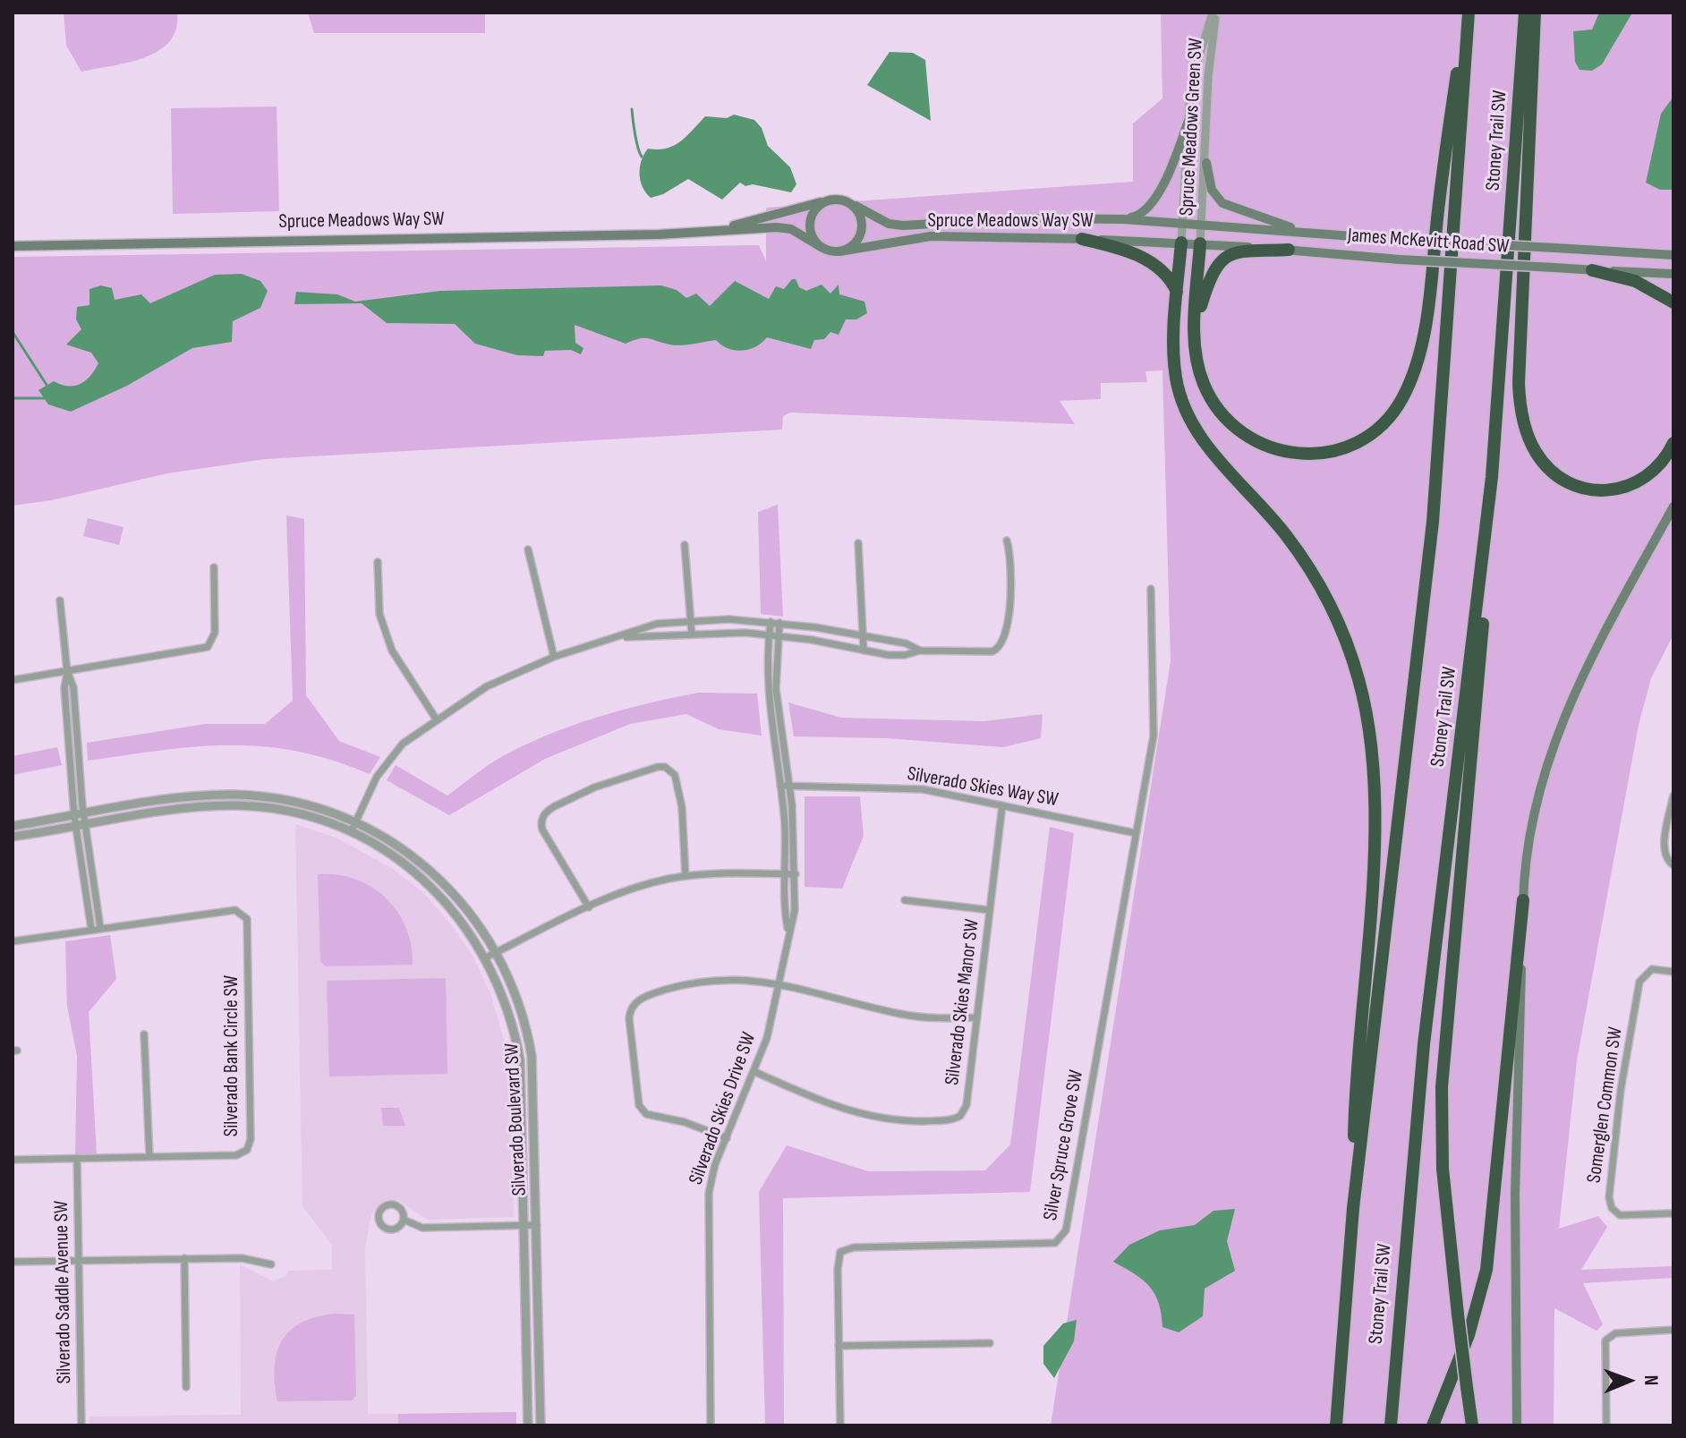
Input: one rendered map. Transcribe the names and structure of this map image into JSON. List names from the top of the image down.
{
  "streets": {
    "highway": ["Stoney Trail SW"],
    "main road": ["Spruce Meadows Way SW", "James McKevitt Road SW"],
    "street": [
      "Spruce Meadows Green SW",
      "Silverado Skies Way SW",
      "Silverado Skies Manor SW",
      "Silverado Bank Circle SW",
      "Somerglen Common SW",
      "Silverado Skies Drive SW",
      "Silverado Boulevard SW",
      "Silver Spruce Grove SW",
      "Silverado Saddle Avenue SW"
    ]
  },
  "crossings": [
    ["Spruce Meadows Green SW", "Spruce Meadows Way SW"],
    ["Spruce Meadows Green SW", "James McKevitt Road SW"],
    ["Spruce Meadows Way SW", "James McKevitt Road SW"],
    ["Silverado Skies Way SW", "Silverado Skies Manor SW"],
    ["Silverado Skies Way SW", "Silverado Skies Drive SW"],
    ["Silverado Skies Way SW", "Silver Spruce Grove SW"],
    ["Silverado Skies Manor SW", "Silverado Skies Drive SW"],
    ["Silverado Bank Circle SW", "Silverado Saddle Avenue SW"]
  ],
  "north": "right"
}
